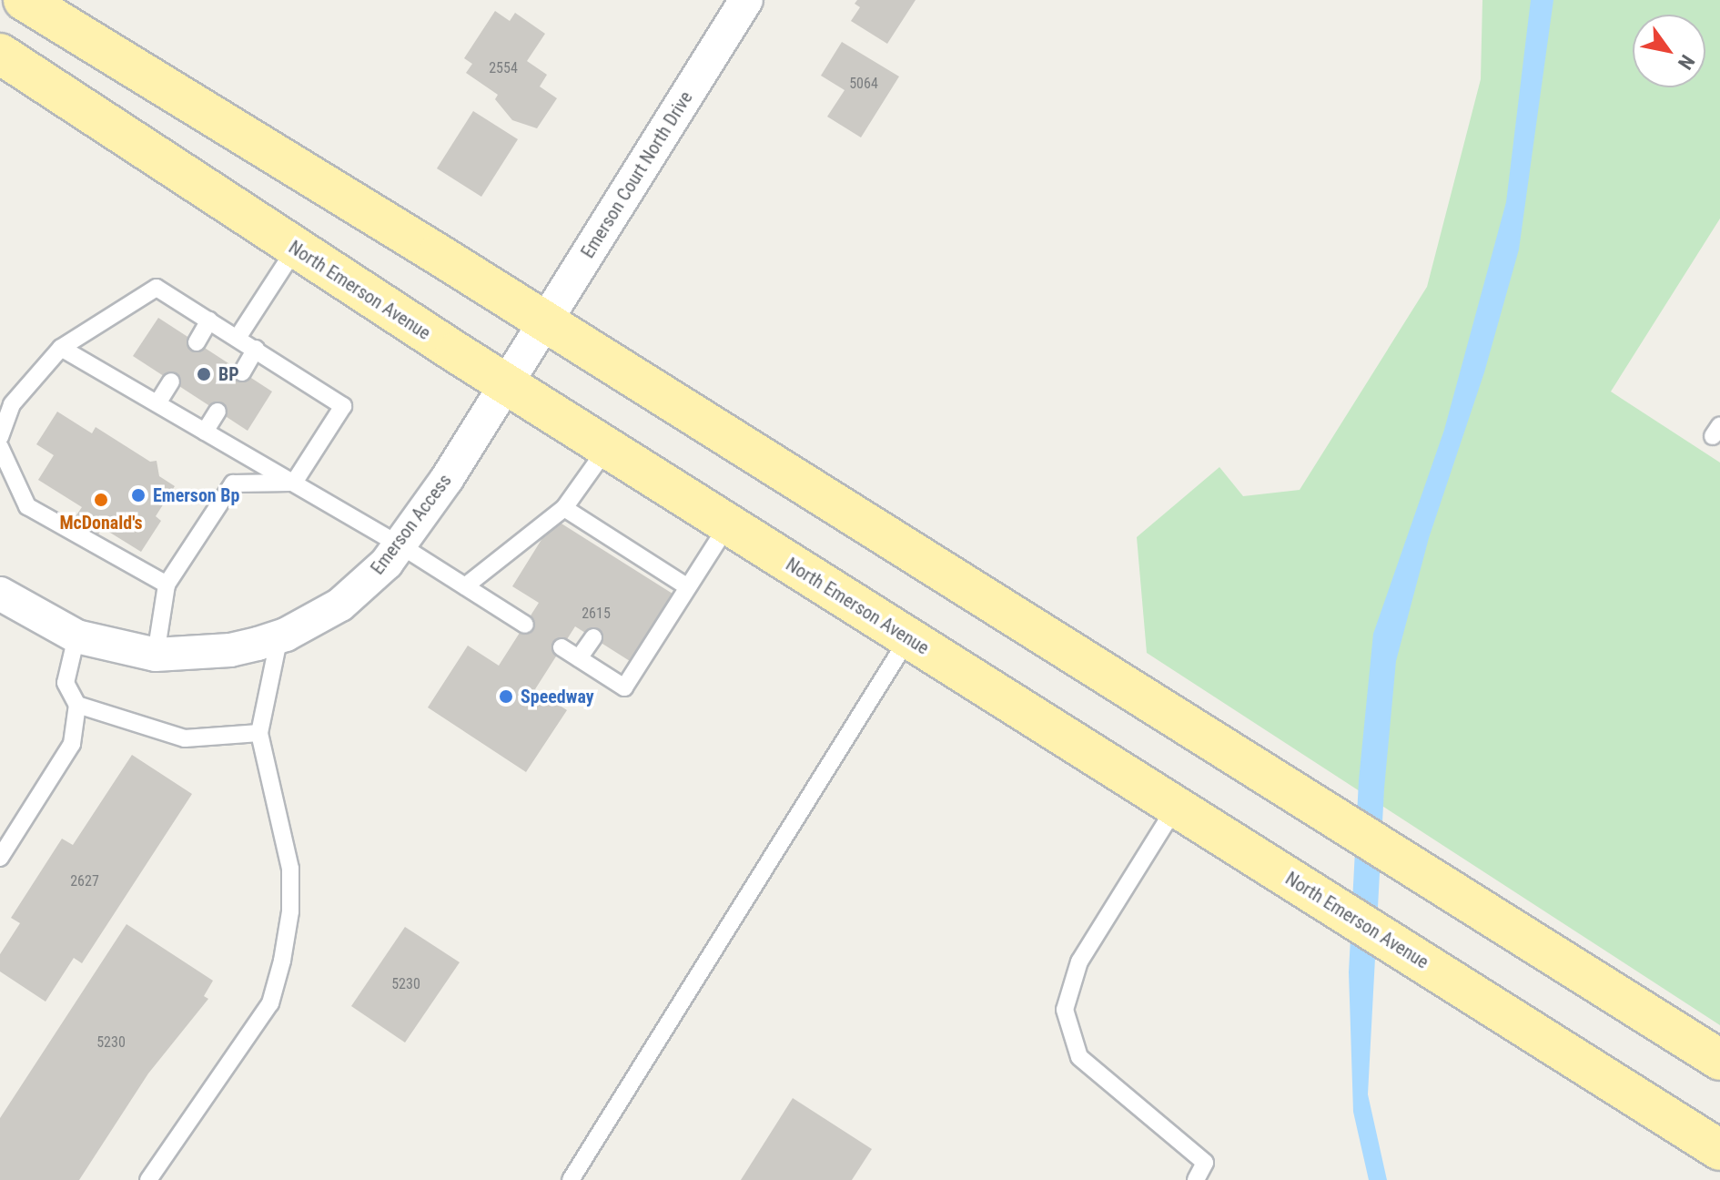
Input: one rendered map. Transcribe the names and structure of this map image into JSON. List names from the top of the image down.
{
  "streets": {
    "main road": ["North Emerson Avenue"],
    "street": ["Emerson Court North Drive", "Emerson Access"]
  },
  "crossings": [
    ["Emerson Court North Drive", "Emerson Access"],
    ["North Emerson Avenue", "Emerson Access"]
  ],
  "places": [
    "BP",
    "Emerson Bp",
    "McDonald's",
    "Speedway"
  ],
  "house_numbers": [
    "2554",
    "5064",
    "2615",
    "2627",
    "5230",
    "5230"
  ],
  "north": "bottom right"
}
